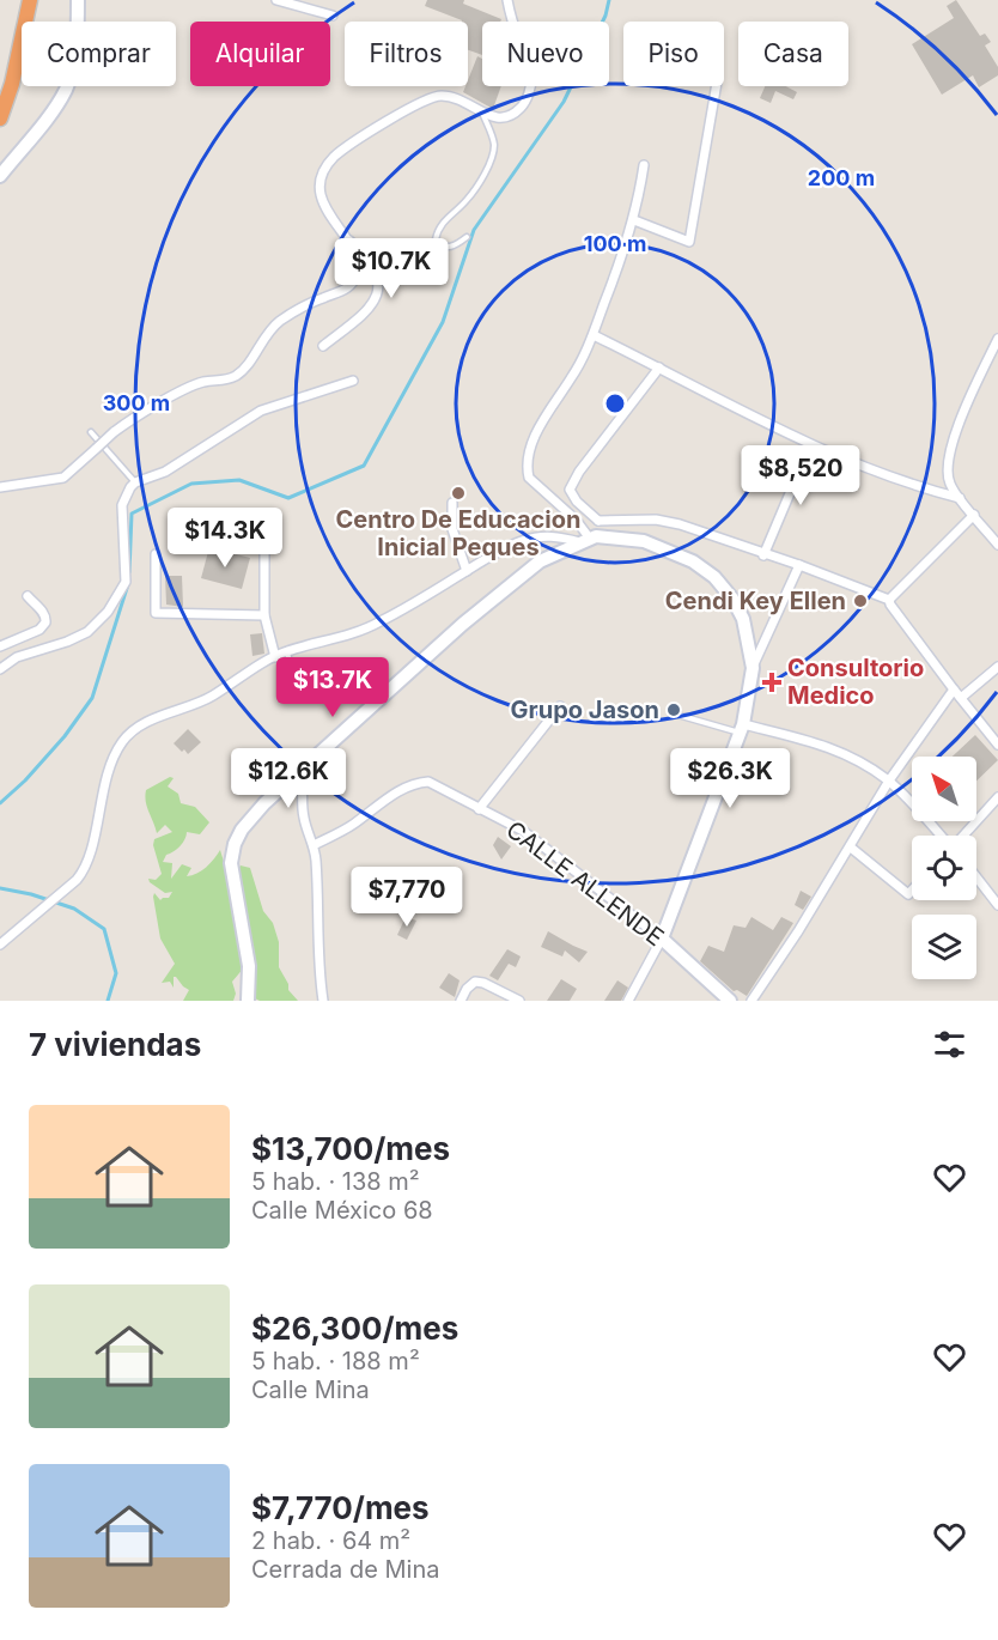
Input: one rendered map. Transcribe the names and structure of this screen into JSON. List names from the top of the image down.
{
  "streets": {
    "street": ["CALLE ALLENDE"]
  },
  "places": {
    "other": ["Centro De Educacion Inicial Peques", "Cendi Key Ellen", "Grupo Jason"],
    "health": ["Consultorio Medico"]
  },
  "north": "top left",
  "page": {
    "chip": [
      "Comprar",
      "Alquilar",
      "Filtros",
      "Nuevo",
      "Piso",
      "Casa"
    ],
    "price": [
      "$10.7K",
      "$8,520",
      "$14.3K",
      "$13.7K",
      "$12.6K",
      "$26.3K",
      "$7,770"
    ],
    "heading": "7 viviendas",
    "list": [
      {
        "name": "$13,700/mes",
        "note": "5 hab. · 138 m² · Calle México 68"
      },
      {
        "name": "$26,300/mes",
        "note": "5 hab. · 188 m² · Calle Mina"
      },
      {
        "name": "$7,770/mes",
        "note": "2 hab. · 64 m² · Cerrada de Mina"
      }
    ]
  },
  "rings": ["200 m", "100 m", "300 m"]
}
